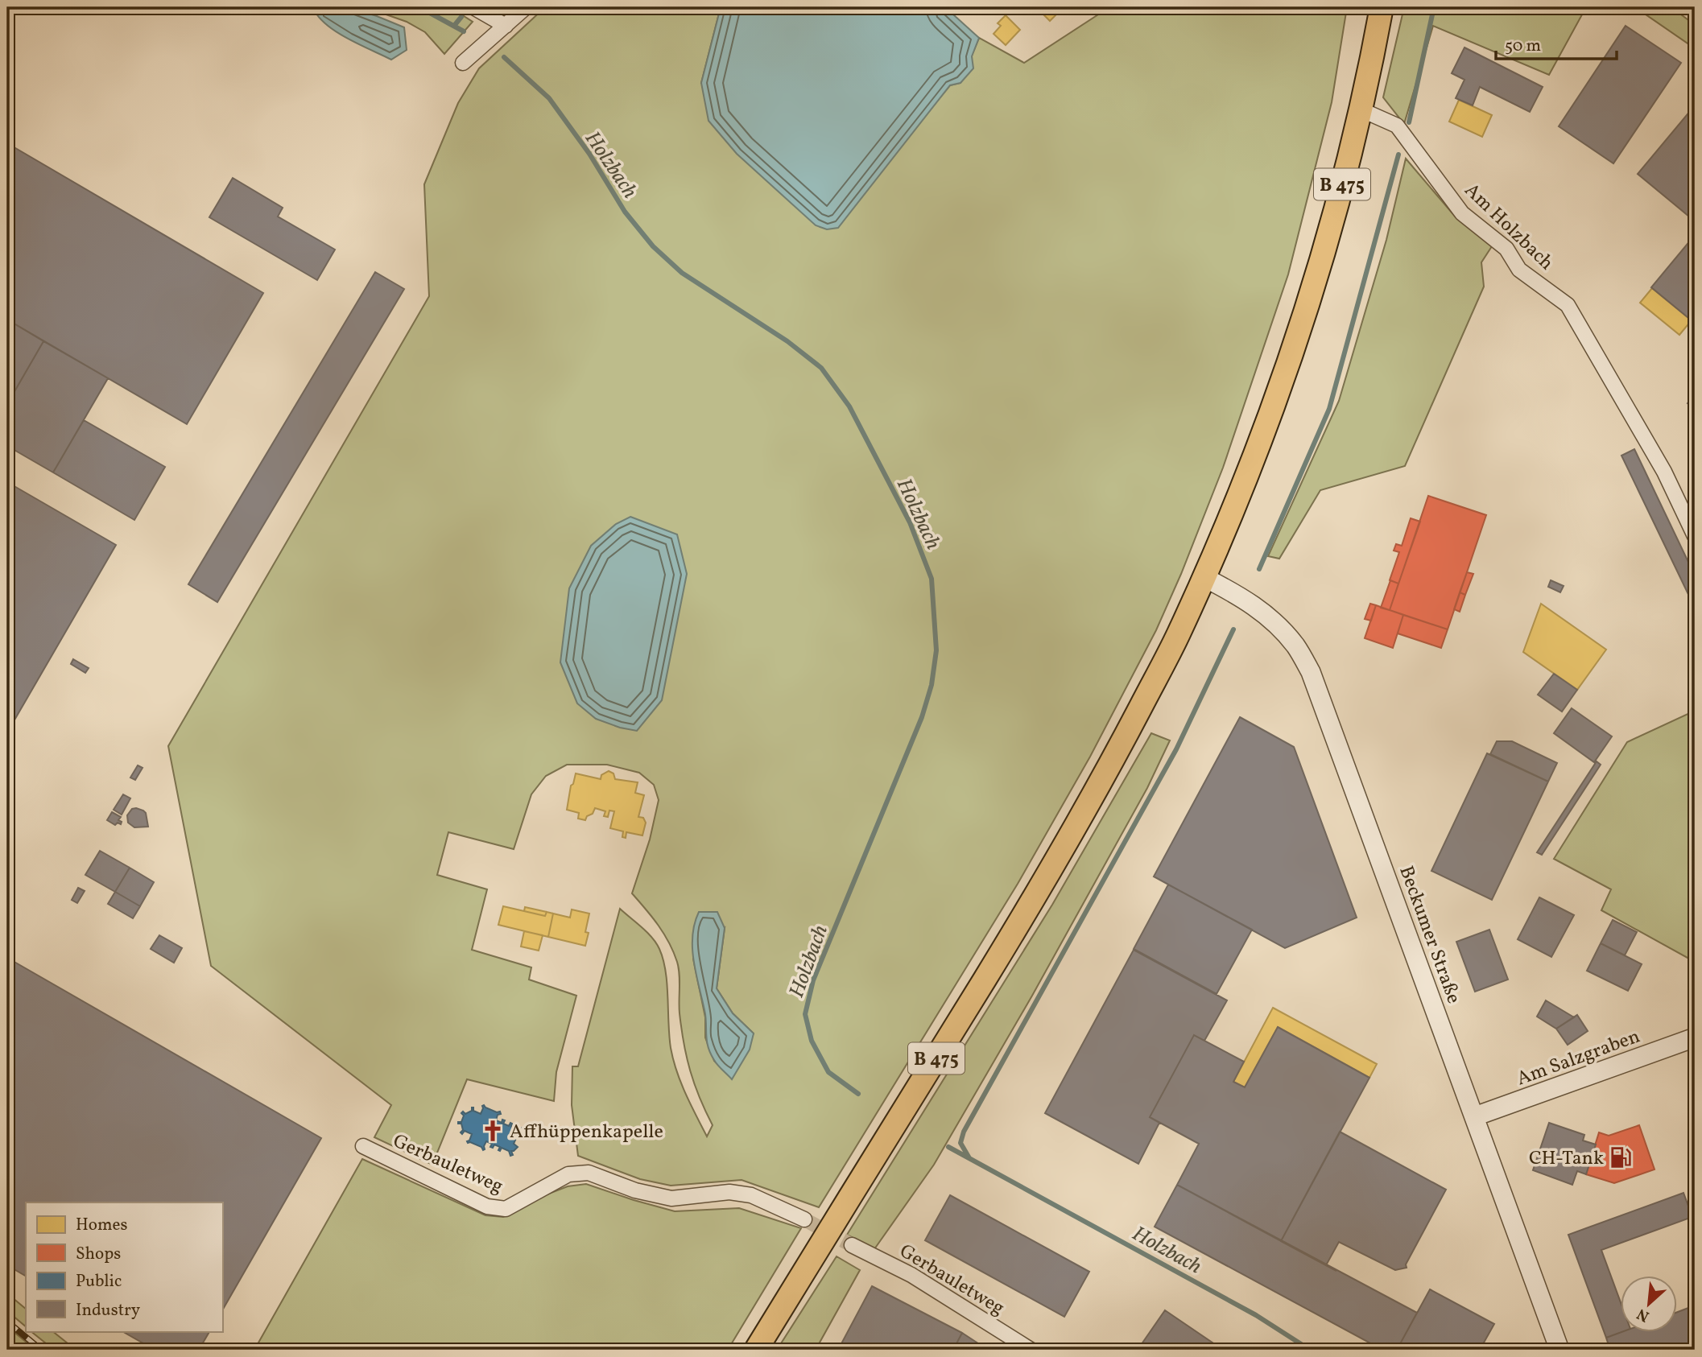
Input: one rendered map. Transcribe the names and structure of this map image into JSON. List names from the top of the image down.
{
  "streets": {
    "main road": ["B 475"],
    "street": [
      "Am Holzbach",
      "Beckumer Straße",
      "Am Salzgraben",
      "Gerbauletweg"
    ]
  },
  "crossings": [
    ["B 475", "Am Holzbach"],
    ["B 475", "Beckumer Straße"],
    ["Beckumer Straße", "Am Salzgraben"]
  ],
  "water": ["Holzbach"],
  "places": {
    "church": ["Affhüppenkapelle"],
    "fuel station": ["CH-Tank"]
  },
  "legend": [
    "Homes",
    "Shops",
    "Public",
    "Industry"
  ],
  "scale_bar": "50 m",
  "north": "bottom left"
}
